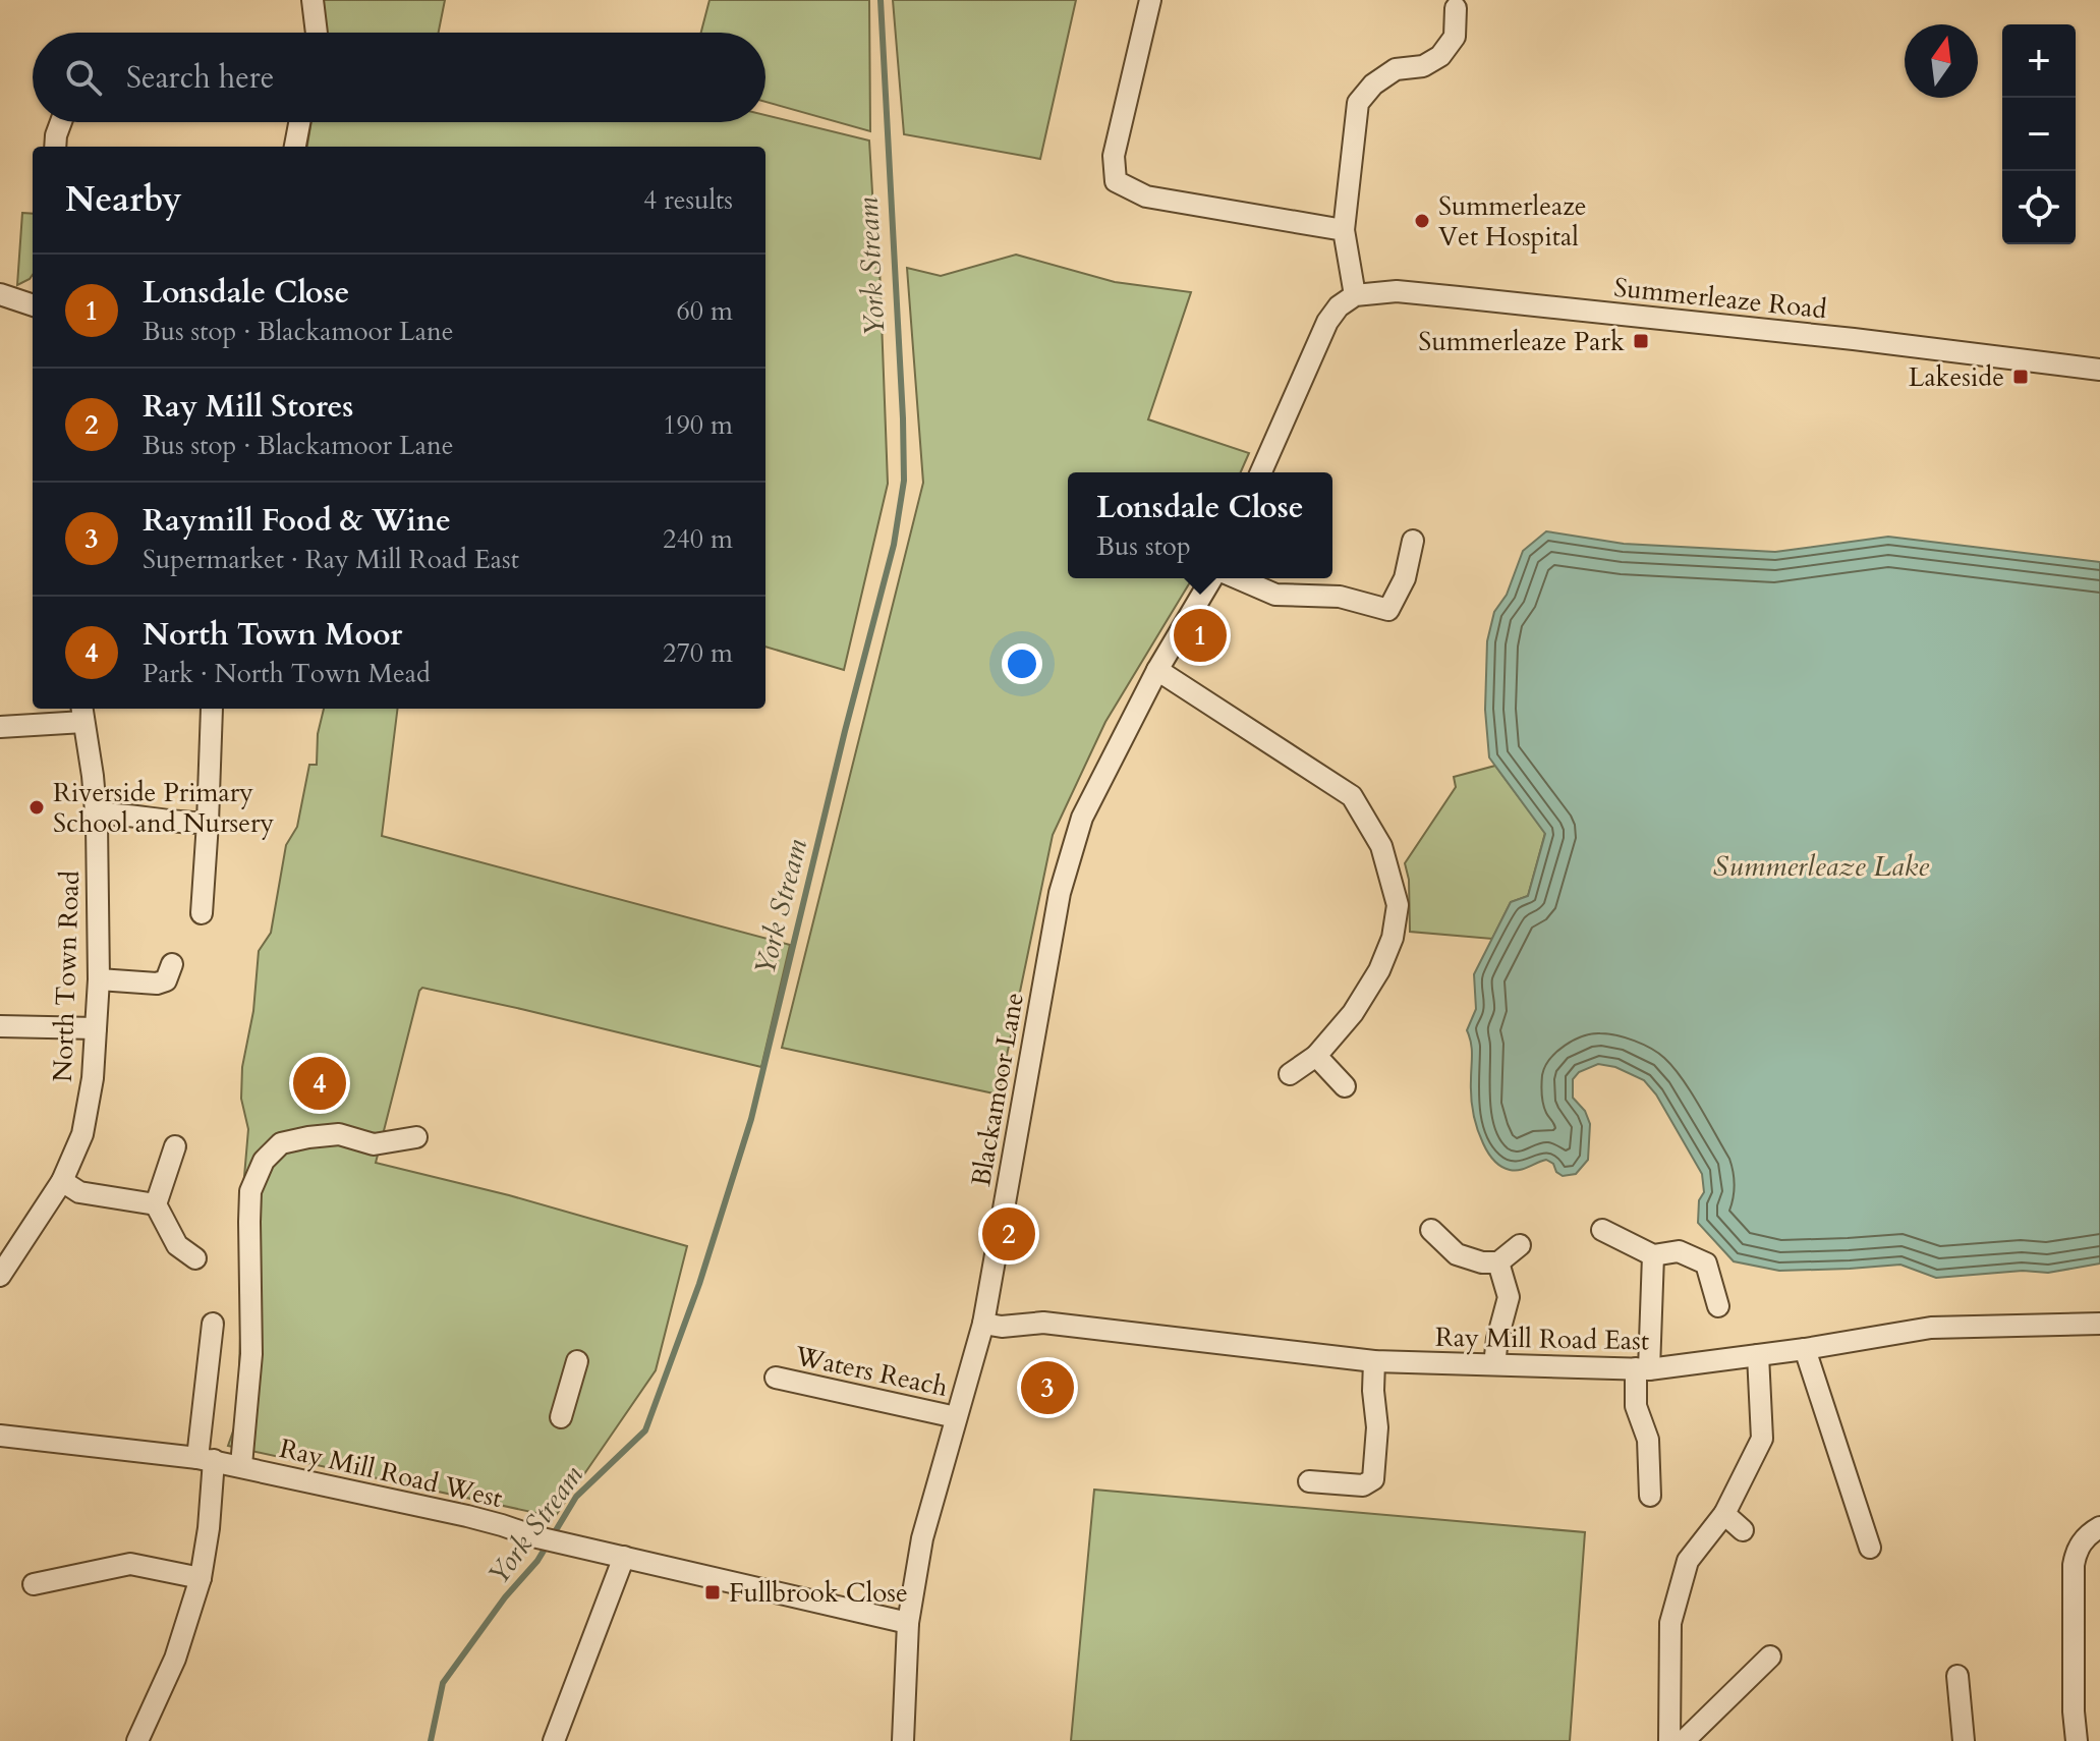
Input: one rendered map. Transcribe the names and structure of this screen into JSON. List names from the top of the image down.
{
  "streets": {
    "street": [
      "Summerleaze Road",
      "North Town Road",
      "Blackamoor Lane",
      "Ray Mill Road East",
      "Waters Reach",
      "Ray Mill Road West"
    ]
  },
  "crossings": [
    ["Blackamoor Lane", "Ray Mill Road East"],
    ["Blackamoor Lane", "Waters Reach"],
    ["Blackamoor Lane", "Ray Mill Road West"]
  ],
  "water": ["York Stream", "Summerleaze Lake"],
  "places": {
    "other": ["Summerleaze Vet Hospital", "Riverside Primary School and Nursery"],
    "transit": ["Summerleaze Park", "Lakeside", "Fullbrook Close"]
  },
  "north": "top",
  "page": {
    "map_buttons": ["+", "−"],
    "search": "Search here",
    "heading": ["Nearby", "4 results"],
    "list": [
      {
        "mark": "1",
        "name": "Lonsdale Close",
        "note": "Bus stop · Blackamoor Lane",
        "value": "60 m"
      },
      {
        "mark": "2",
        "name": "Ray Mill Stores",
        "note": "Bus stop · Blackamoor Lane",
        "value": "190 m"
      },
      {
        "mark": "3",
        "name": "Raymill Food & Wine",
        "note": "Supermarket · Ray Mill Road East",
        "value": "240 m"
      },
      {
        "mark": "4",
        "name": "North Town Moor",
        "note": "Park · North Town Mead",
        "value": "270 m"
      }
    ],
    "popup": ["Lonsdale Close", "Bus stop"],
    "pins": [
      "1",
      "4",
      "2",
      "3"
    ]
  }
}
